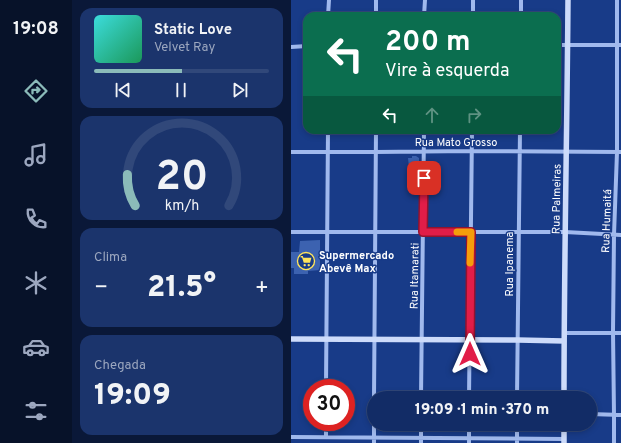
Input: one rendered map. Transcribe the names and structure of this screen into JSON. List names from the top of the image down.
{
  "streets": {
    "street": [
      "Rua Mato Grosso",
      "Rua Palmeiras",
      "Rua Humaitá",
      "Rua Ipanema",
      "Rua Itamarati"
    ]
  },
  "crossings": [
    ["Rua Mato Grosso", "Rua Palmeiras"],
    ["Rua Mato Grosso", "Rua Humaitá"],
    ["Rua Mato Grosso", "Rua Ipanema"],
    ["Rua Mato Grosso", "Rua Itamarati"]
  ],
  "places": {
    "supermarket": ["Supermercado Abevê Max"]
  },
  "page": {
    "tabs": "19:08",
    "turn": ["200 m", "Vire à esquerda"],
    "song": ["Static Love", "Velvet Ray"],
    "tile": [
      "Clima",
      ["Chegada", "19:09"]
    ],
    "heat": ["−", "21.5°", "+"],
    "limit": "30",
    "trip": "19:09 · 1 min · 370 m",
    "gauge": ["20", "km/h"]
  }
}
